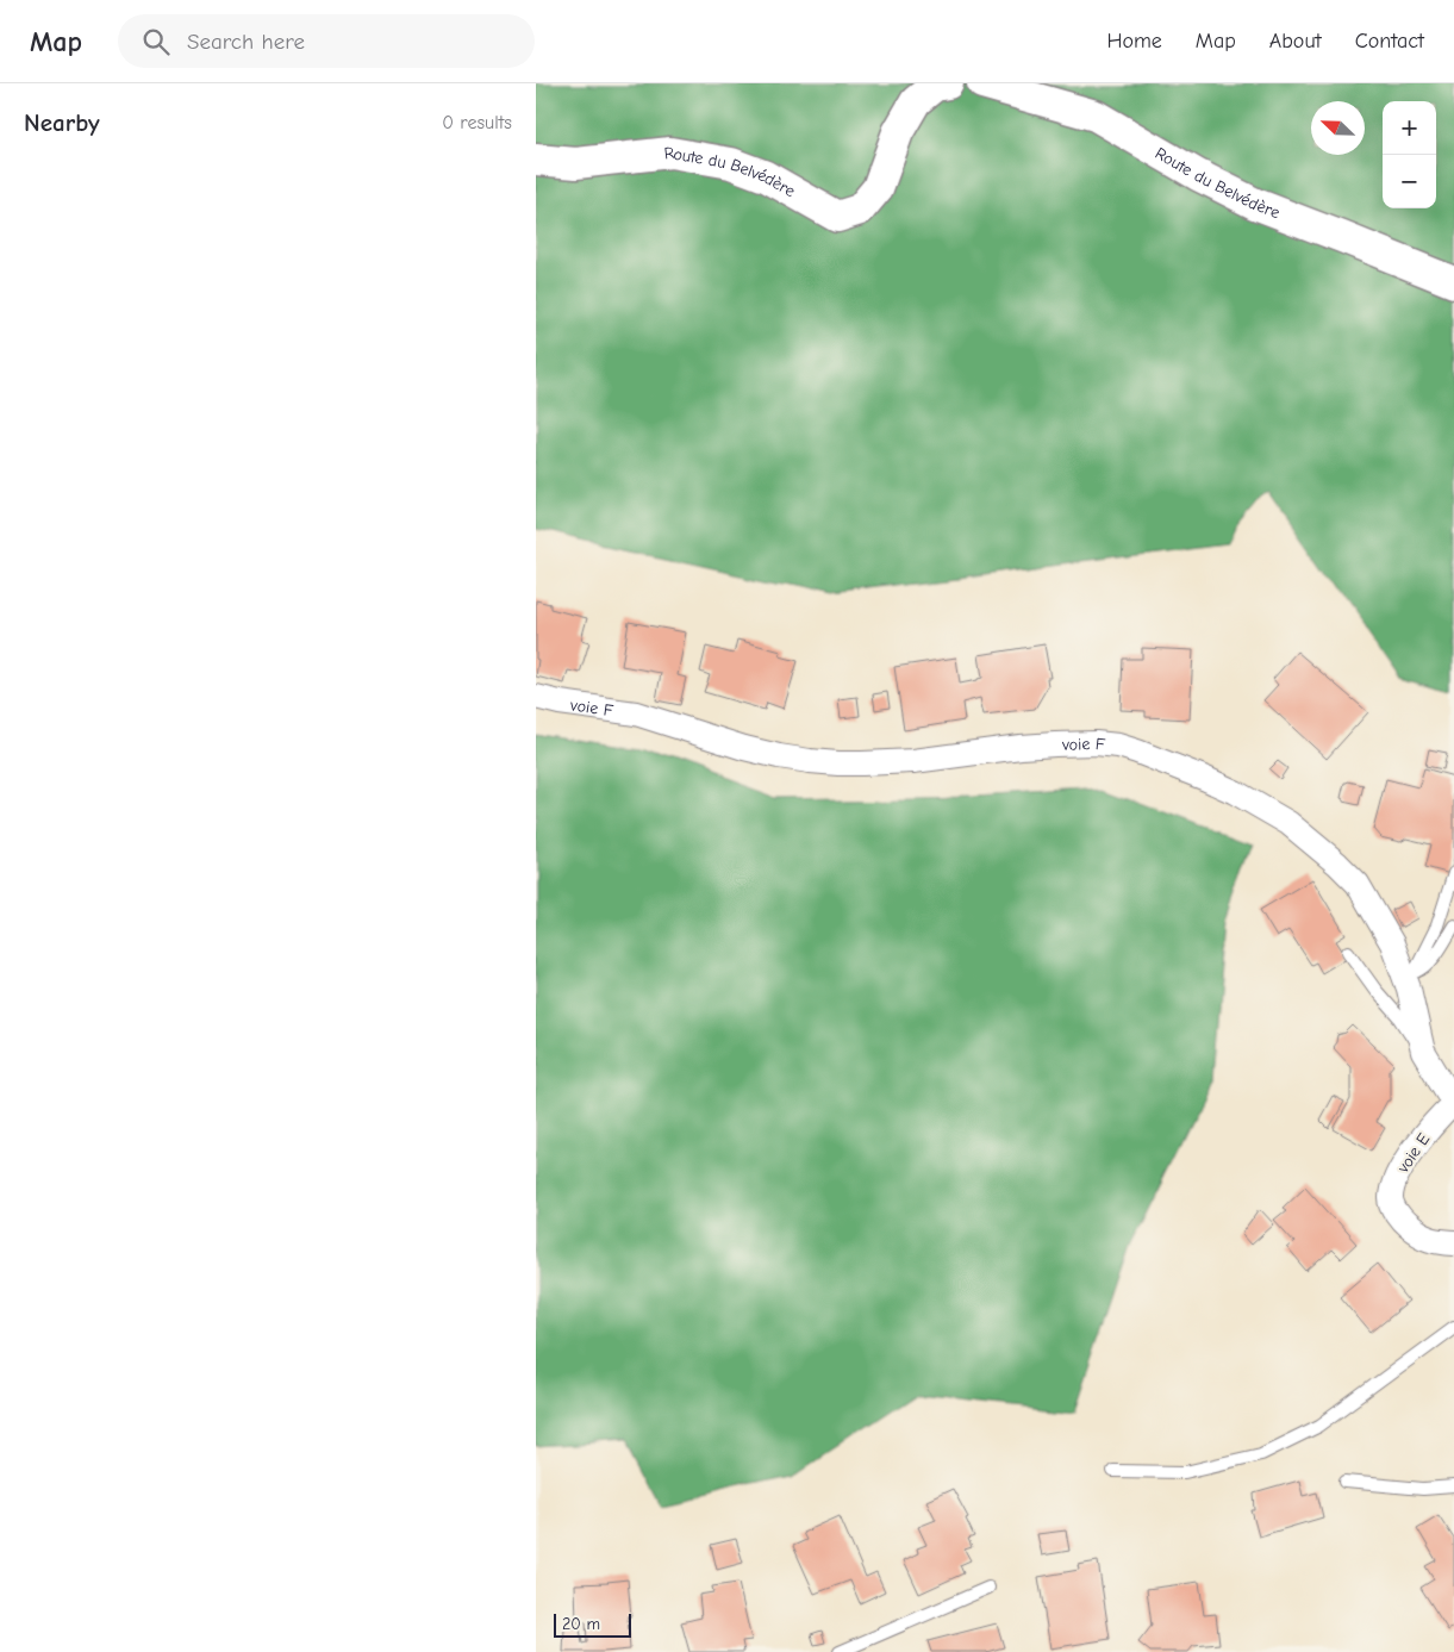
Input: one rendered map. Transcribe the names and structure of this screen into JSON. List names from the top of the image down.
{
  "streets": {
    "street": ["Route du Belvédère", "voie F", "voie E"]
  },
  "crossings": [
    ["voie F", "voie E"]
  ],
  "scale_bar": "20 m",
  "north": "top left",
  "page": {
    "header": "Map",
    "search": "Search here",
    "nav": [
      "Home",
      "Map",
      "About",
      "Contact"
    ],
    "heading": ["Nearby", "0 results"],
    "map_buttons": ["+", "−"],
    "scale": "20 m"
  }
}
